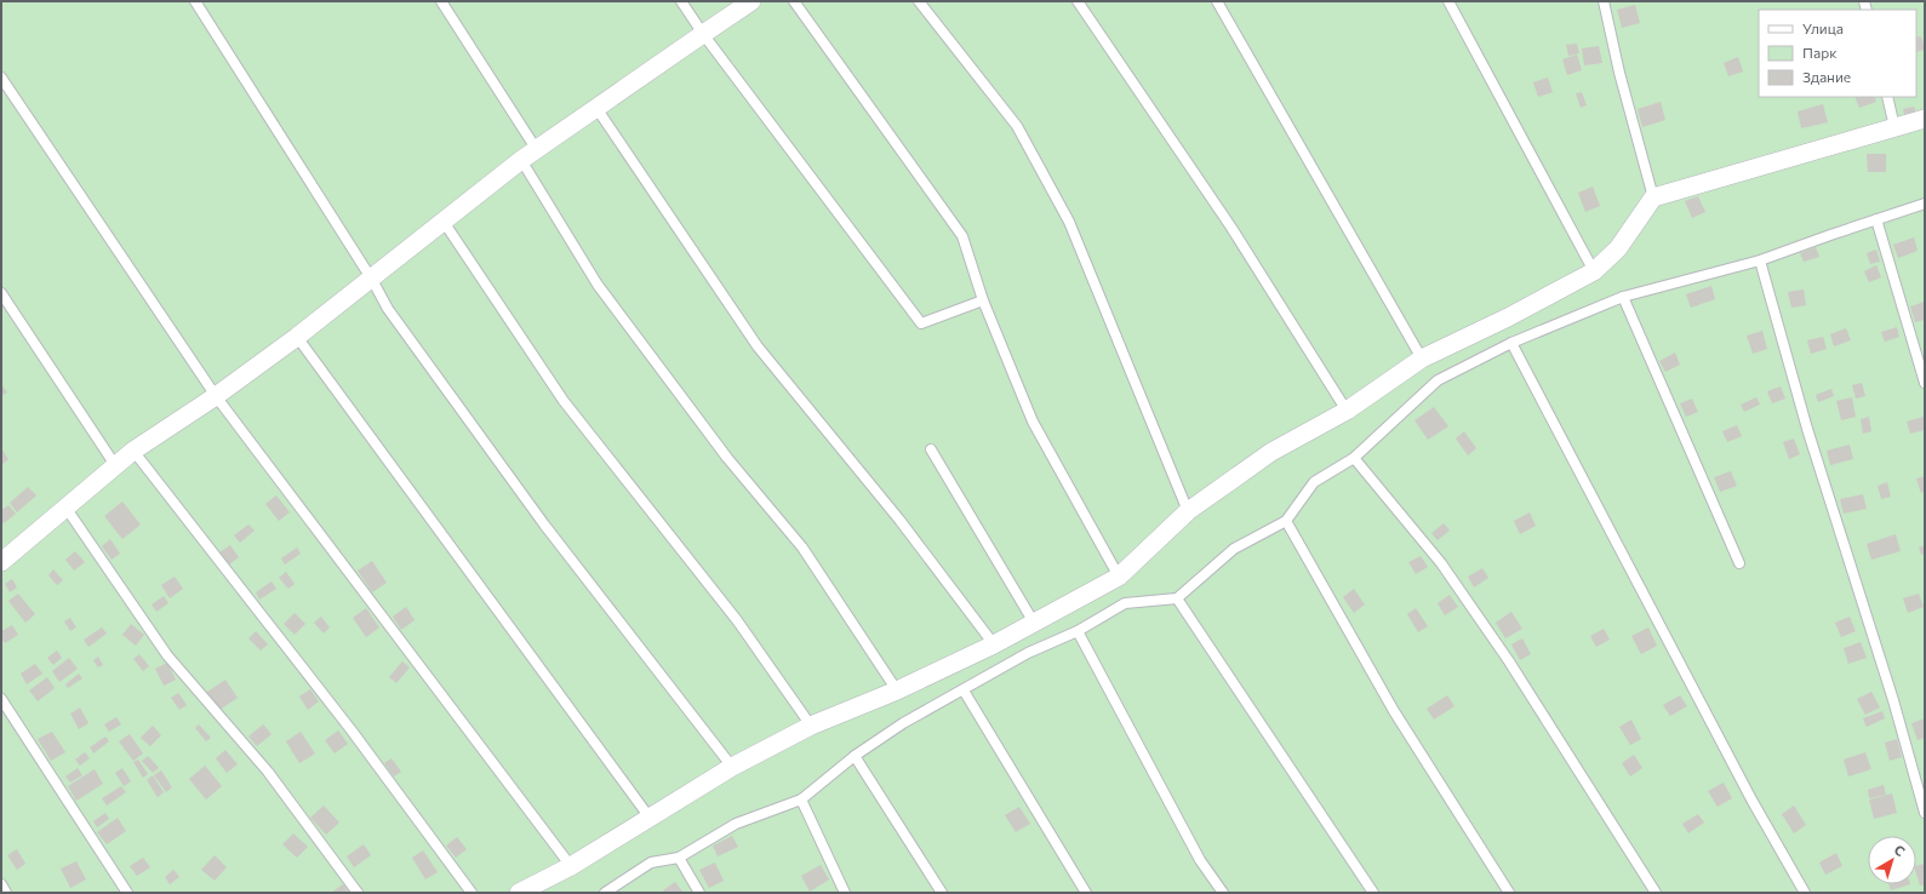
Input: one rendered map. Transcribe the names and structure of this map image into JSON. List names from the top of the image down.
{
  "legend": ["Улица", "Парк", "Здание"],
  "north": "top right"
}
